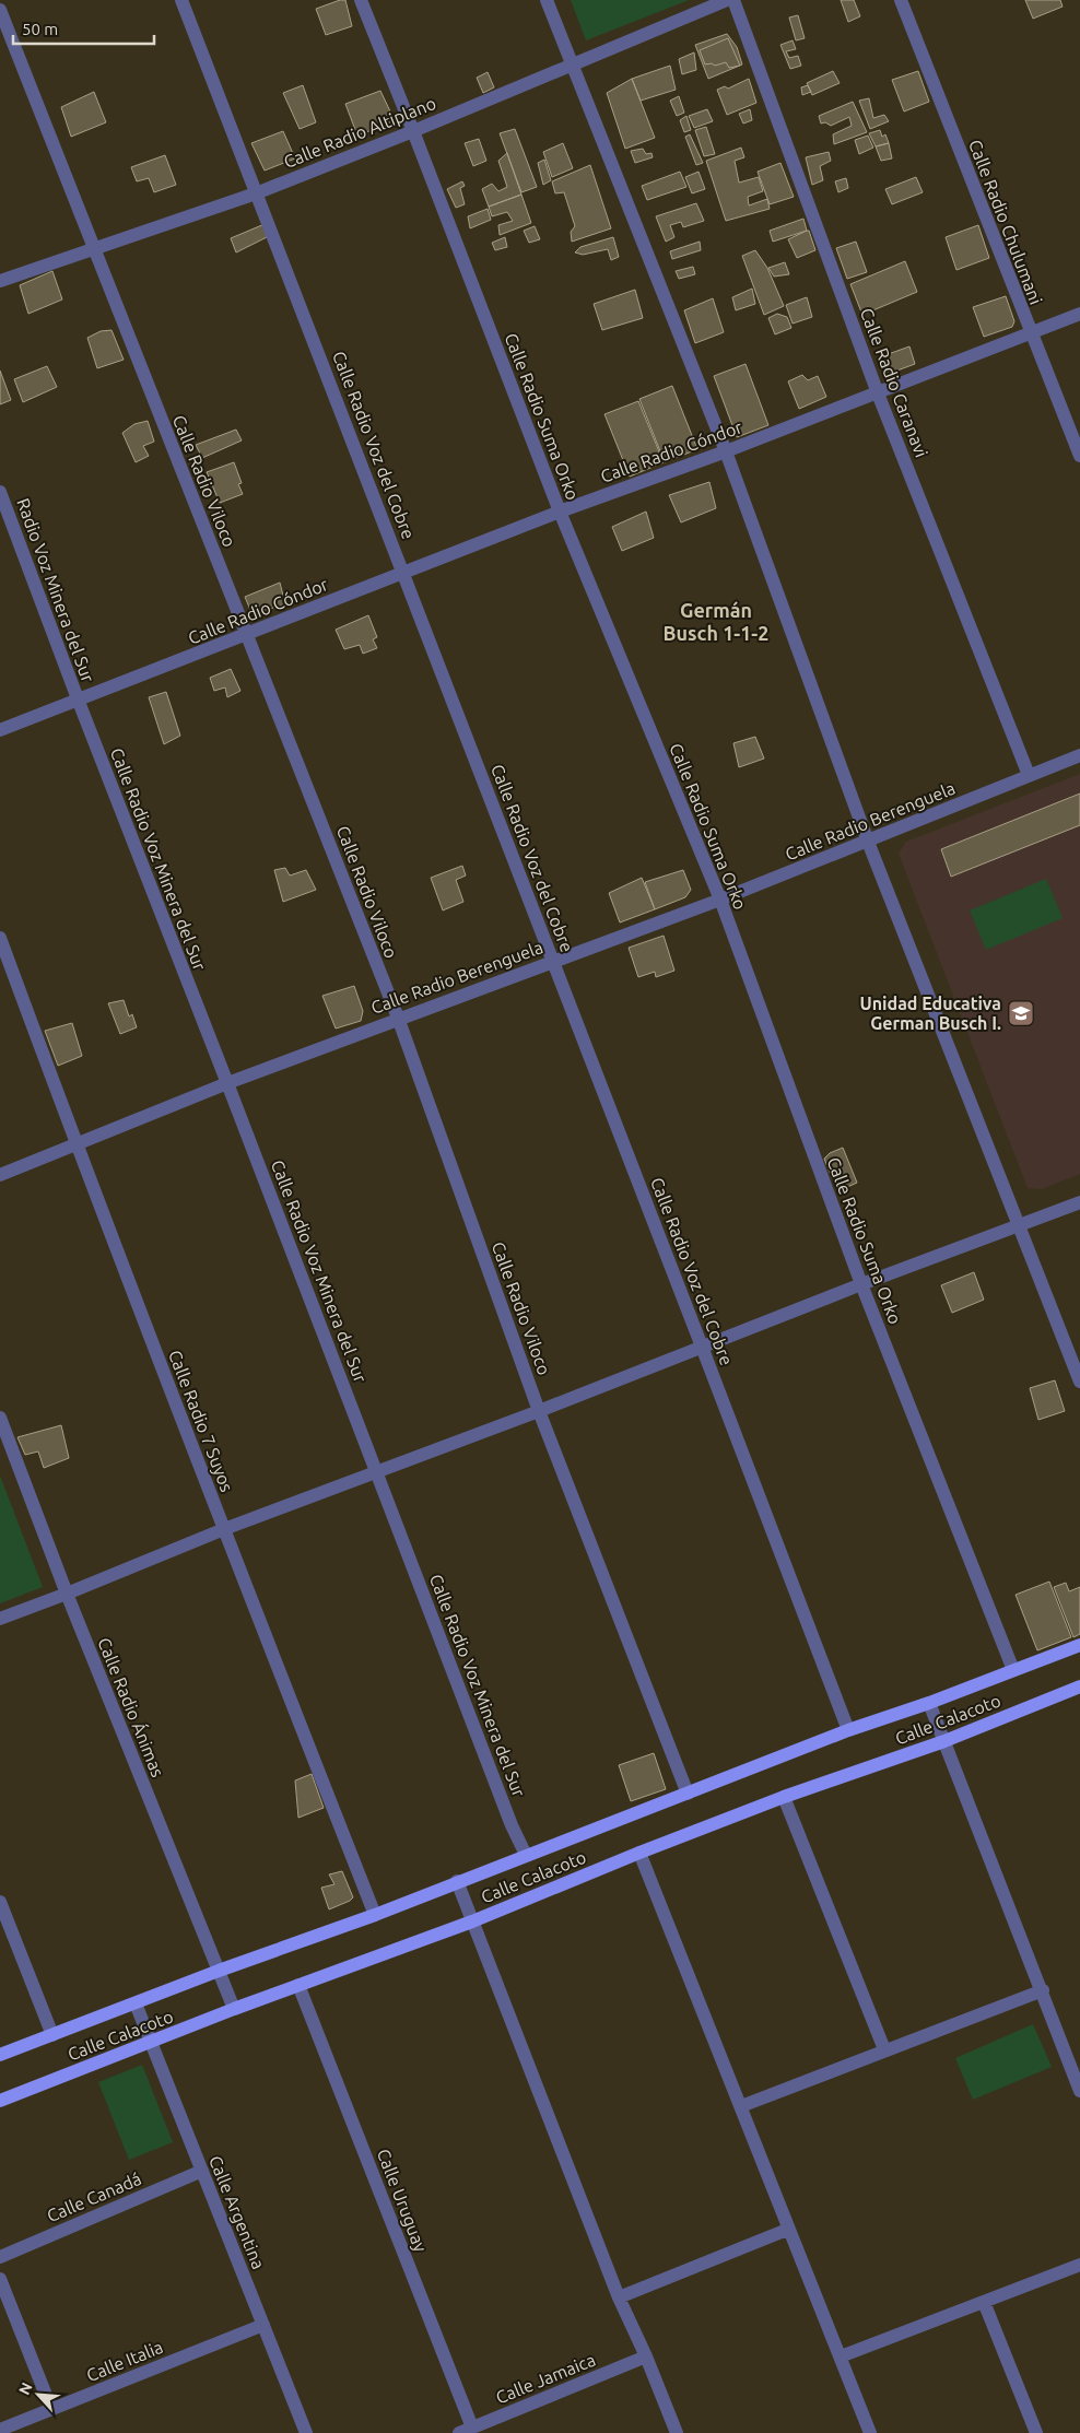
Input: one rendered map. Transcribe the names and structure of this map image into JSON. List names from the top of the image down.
{
  "streets": {
    "main road": ["Calle Calacoto"],
    "street": [
      "Calle Radio Altiplano",
      "Calle Radio Chulumani",
      "Calle Radio Caranavi",
      "Calle Radio Suma Orko",
      "Calle Radio Voz del Cobre",
      "Calle Radio Cóndor",
      "Calle Radio Viloco",
      "Radio Voz Minera del Sur",
      "Calle Radio Berenguela",
      "Calle Radio Voz Minera del Sur",
      "Calle Radio 7 Suyos",
      "Calle Radio Ánimas",
      "Calle Canadá",
      "Calle Uruguay",
      "Calle Argentina",
      "Calle Italia",
      "Calle Jamaica"
    ]
  },
  "crossings": [
    ["Calle Radio Altiplano", "Calle Radio Suma Orko"],
    ["Calle Radio Altiplano", "Calle Radio Voz del Cobre"],
    ["Calle Radio Altiplano", "Calle Radio Viloco"],
    ["Calle Radio Chulumani", "Calle Radio Cóndor"],
    ["Calle Radio Caranavi", "Calle Radio Cóndor"],
    ["Calle Radio Caranavi", "Calle Radio Berenguela"],
    ["Calle Radio Suma Orko", "Calle Radio Cóndor"],
    ["Calle Radio Suma Orko", "Calle Radio Berenguela"],
    ["Calle Radio Suma Orko", "Calle Calacoto"],
    ["Calle Radio Voz del Cobre", "Calle Radio Cóndor"],
    ["Calle Radio Voz del Cobre", "Calle Radio Berenguela"],
    ["Calle Radio Voz del Cobre", "Calle Calacoto"],
    ["Calle Radio Cóndor", "Calle Radio Viloco"],
    ["Calle Radio Cóndor", "Radio Voz Minera del Sur"],
    ["Calle Radio Cóndor", "Calle Radio Voz Minera del Sur"],
    ["Calle Radio Viloco", "Calle Radio Berenguela"],
    ["Calle Radio Viloco", "Calle Calacoto"],
    ["Radio Voz Minera del Sur", "Calle Radio Voz Minera del Sur"],
    ["Calle Radio Berenguela", "Calle Radio Voz Minera del Sur"],
    ["Calle Radio Berenguela", "Calle Radio 7 Suyos"],
    ["Calle Radio Voz Minera del Sur", "Calle Calacoto"],
    ["Calle Radio 7 Suyos", "Calle Calacoto"],
    ["Calle Radio Ánimas", "Calle Calacoto"],
    ["Calle Calacoto", "Calle Uruguay"],
    ["Calle Calacoto", "Calle Argentina"],
    ["Calle Canadá", "Calle Argentina"],
    ["Calle Uruguay", "Calle Jamaica"],
    ["Calle Argentina", "Calle Italia"]
  ],
  "districts": ["Germán Busch 1-1-2"],
  "places": {
    "school or university": ["Unidad Educativa German Busch I."]
  },
  "scale_bar": "50 m",
  "north": "top left"
}
